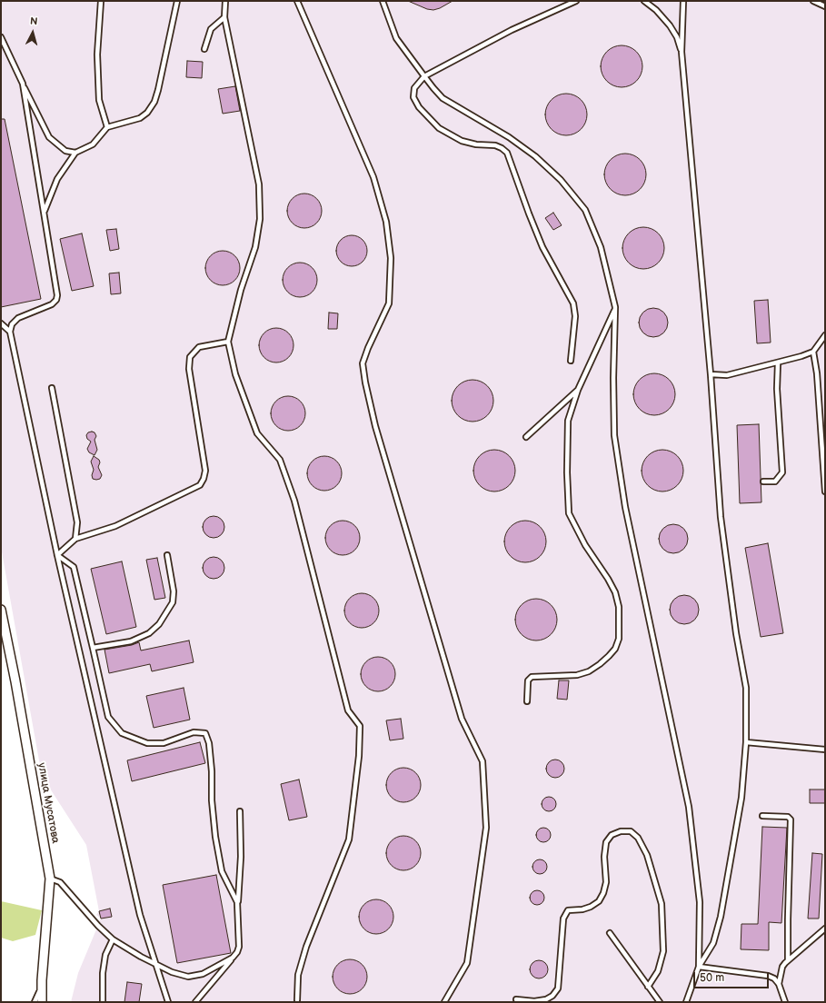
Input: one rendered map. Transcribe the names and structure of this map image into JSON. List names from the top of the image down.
{
  "streets": {
    "street": ["улица Мусатова"]
  },
  "scale_bar": "50 m",
  "north": "top"
}
